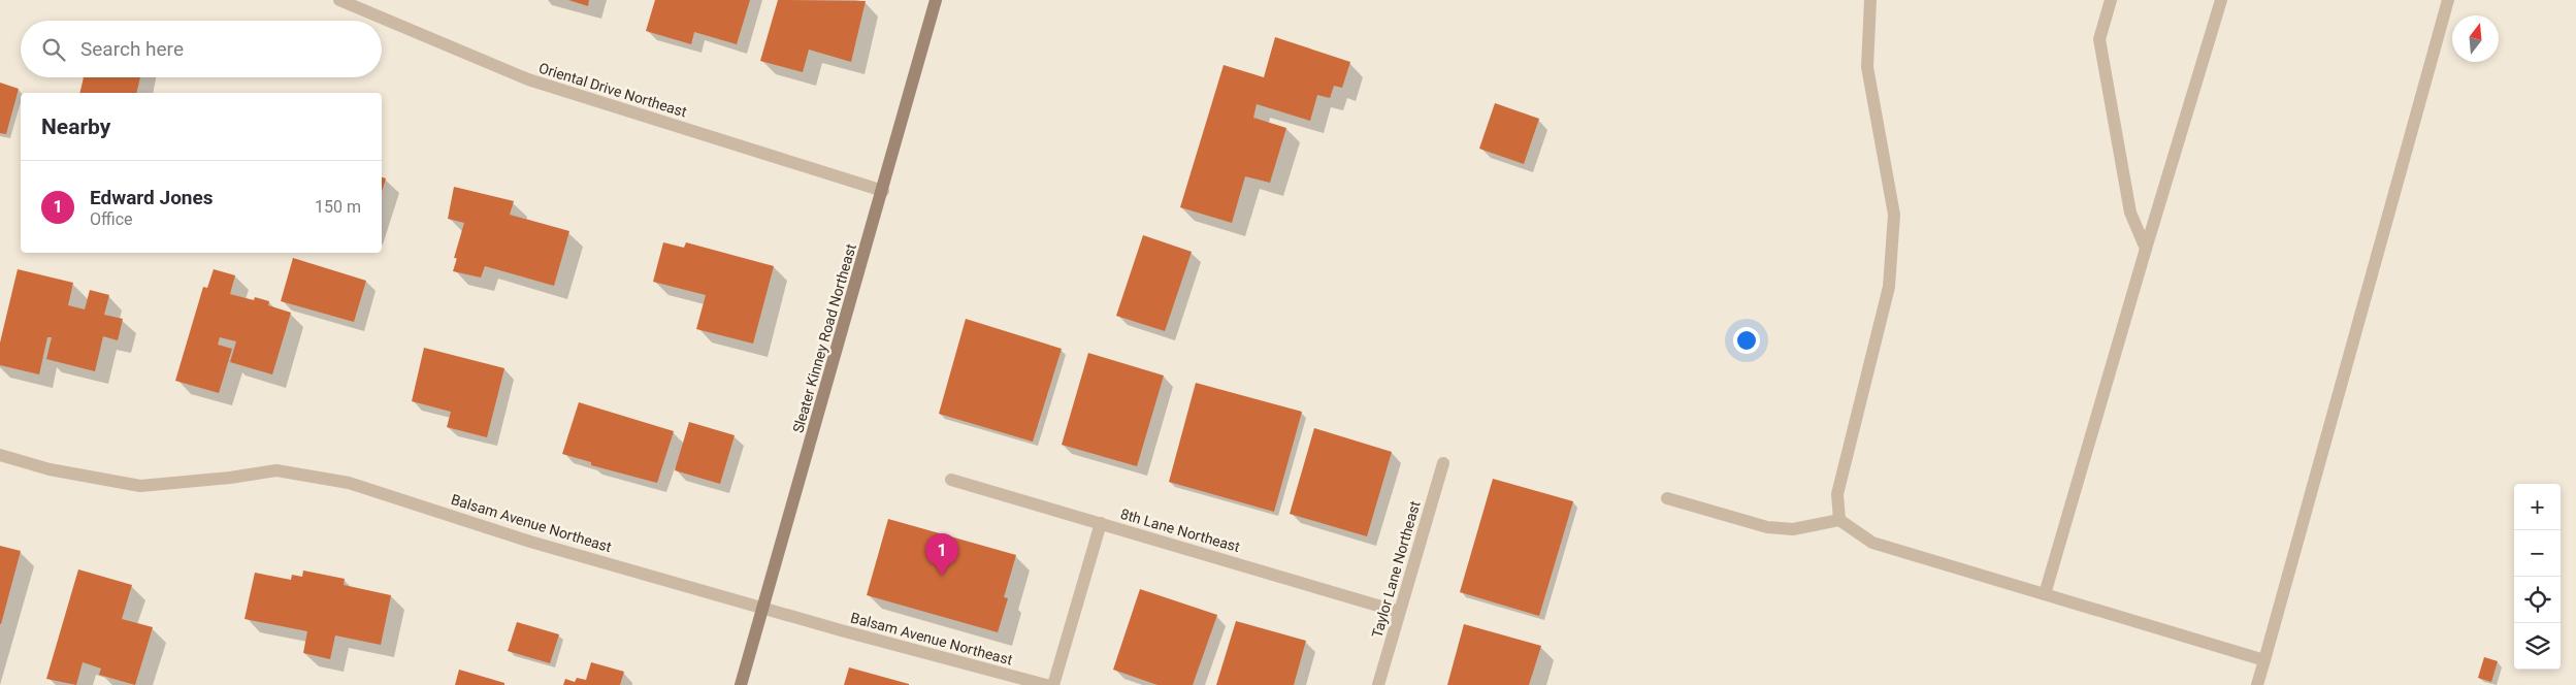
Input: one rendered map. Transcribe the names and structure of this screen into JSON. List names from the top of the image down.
{
  "streets": {
    "street": [
      "Oriental Drive Northeast",
      "Sleater Kinney Road Northeast",
      "Balsam Avenue Northeast",
      "8th Lane Northeast",
      "Taylor Lane Northeast"
    ]
  },
  "crossings": [
    ["Oriental Drive Northeast", "Sleater Kinney Road Northeast"],
    ["Sleater Kinney Road Northeast", "Balsam Avenue Northeast"],
    ["8th Lane Northeast", "Taylor Lane Northeast"]
  ],
  "north": "top",
  "page": {
    "search": "Search here",
    "heading": "Nearby",
    "list": [
      {
        "mark": "1",
        "name": "Edward Jones",
        "note": "Office",
        "value": "150 m"
      }
    ],
    "map_buttons": ["+", "−"],
    "pins": "1"
  }
}
